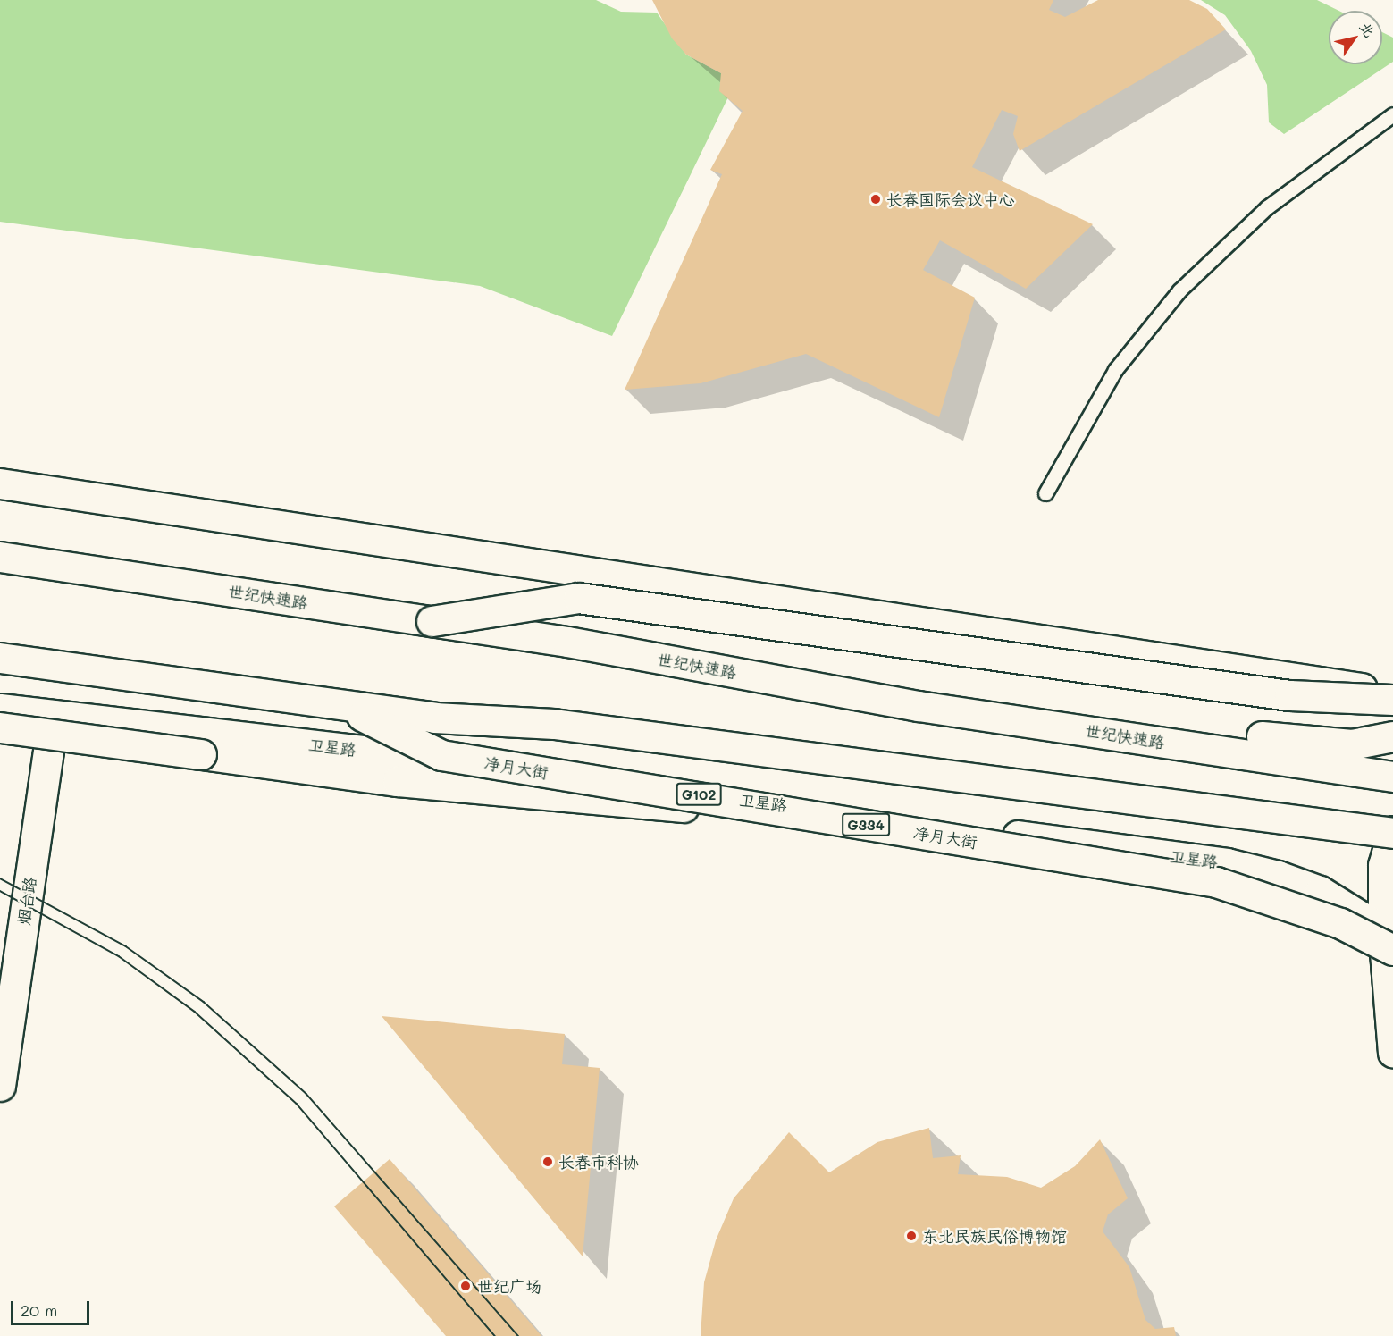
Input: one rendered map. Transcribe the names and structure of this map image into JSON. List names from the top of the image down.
{
  "streets": {
    "main road": [
      "世纪快速路",
      "卫星路",
      "净月大街",
      "G102",
      "G334",
      "烟台路"
    ]
  },
  "crossings": [
    ["卫星路", "净月大街"],
    ["卫星路", "烟台路"]
  ],
  "places": [
    "长春国际会议中心",
    "长春市科协",
    "东北民族民俗博物馆",
    "世纪广场"
  ],
  "scale_bar": "20 m",
  "north": "top right"
}
